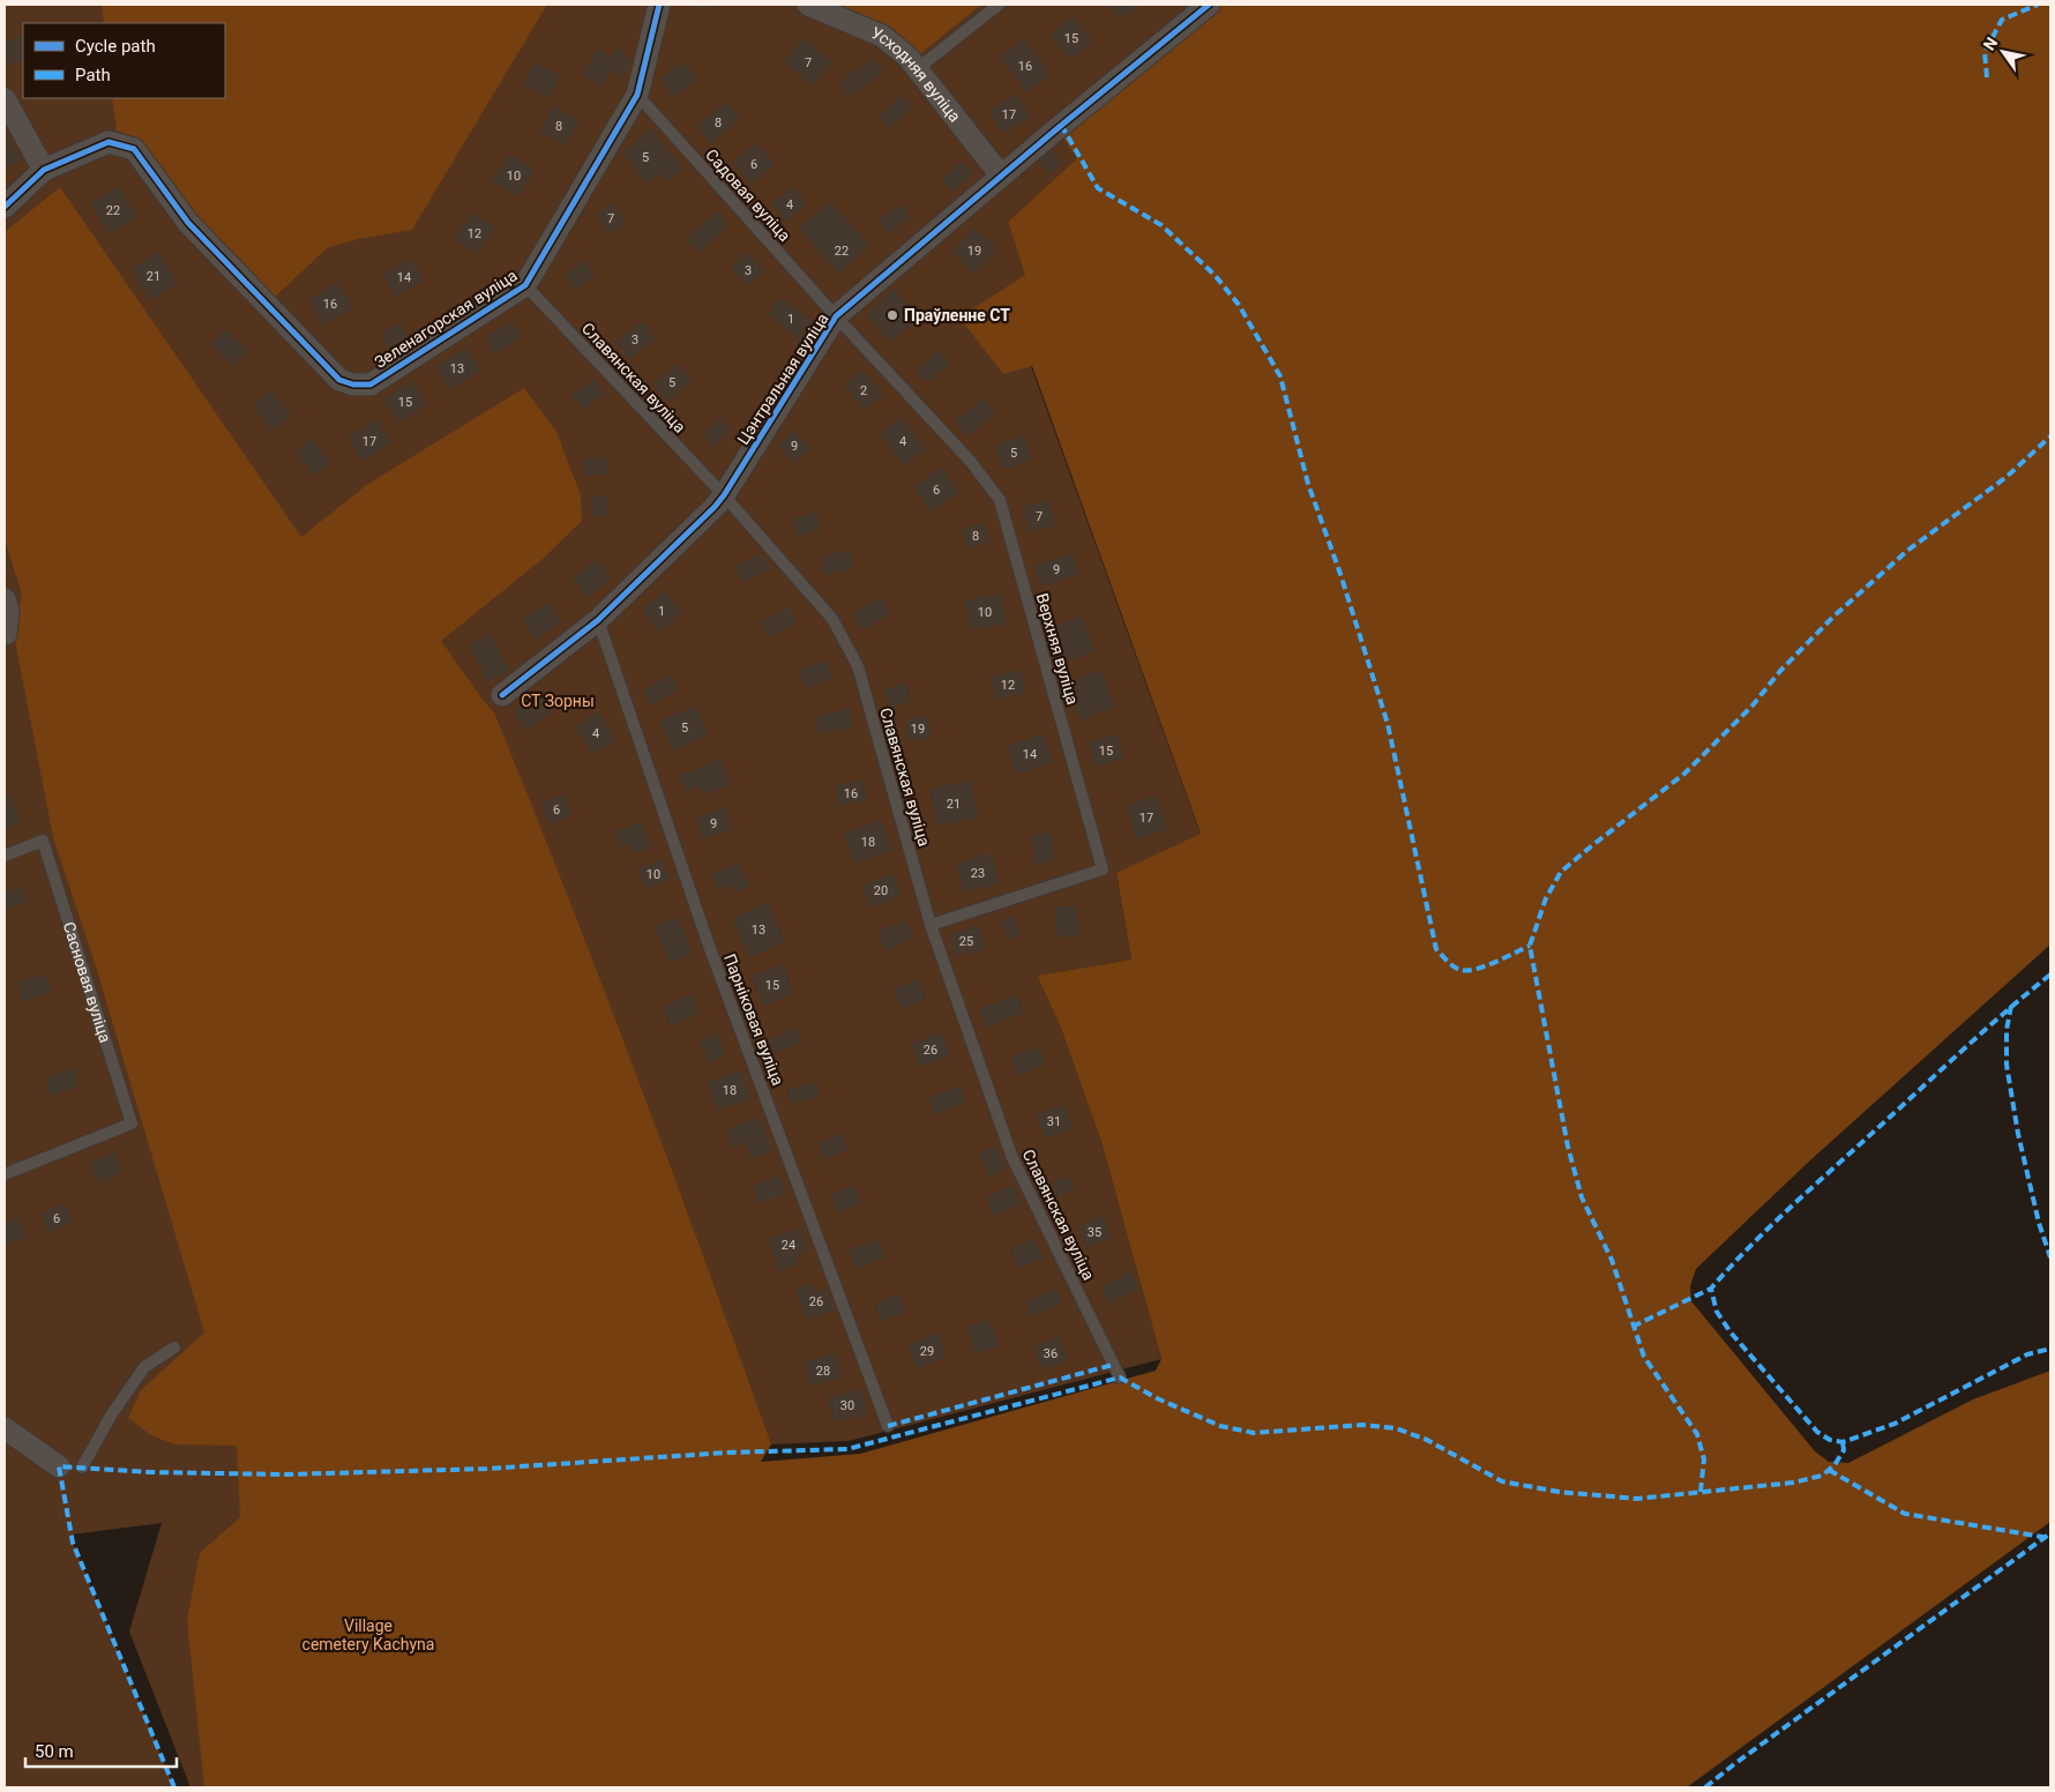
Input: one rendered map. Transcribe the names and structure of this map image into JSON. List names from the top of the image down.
{
  "streets": {
    "street": ["Усходняя вуліца", "Зеленагорская вуліца", "Цэнтральная вуліца"],
    "lane": [
      "Садовая вуліца",
      "Славянская вуліца",
      "Верхняя вуліца",
      "Сасновая вуліца",
      "Парніковая вуліца"
    ]
  },
  "crossings": [
    ["Усходняя вуліца", "Цэнтральная вуліца"],
    ["Садовая вуліца", "Зеленагорская вуліца"],
    ["Садовая вуліца", "Цэнтральная вуліца"],
    ["Садовая вуліца", "Верхняя вуліца"],
    ["Зеленагорская вуліца", "Славянская вуліца"],
    ["Славянская вуліца", "Цэнтральная вуліца"],
    ["Славянская вуліца", "Верхняя вуліца"],
    ["Цэнтральная вуліца", "Верхняя вуліца"],
    ["Цэнтральная вуліца", "Парніковая вуліца"]
  ],
  "parks": ["СТ Зорны", "Village cemetery Kachyna"],
  "places": ["Праўленне СТ"],
  "house_numbers": [
    "15",
    "7",
    "16",
    "17",
    "8",
    "8",
    "5",
    "6",
    "10",
    "4",
    "22",
    "7",
    "12",
    "22",
    "19",
    "3",
    "21",
    "14",
    "16",
    "1",
    "3",
    "13",
    "5",
    "2",
    "15",
    "17",
    "4",
    "9",
    "5",
    "6",
    "7",
    "8",
    "9",
    "1",
    "10",
    "12",
    "5",
    "19",
    "4",
    "15",
    "14",
    "16",
    "21",
    "6",
    "17",
    "9",
    "18",
    "23",
    "10",
    "20",
    "13",
    "25",
    "15",
    "26",
    "18",
    "31",
    "6",
    "35",
    "24",
    "26",
    "29",
    "36",
    "28",
    "30"
  ],
  "legend": ["Cycle path", "Path"],
  "scale_bar": "50 m",
  "north": "top left"
}
